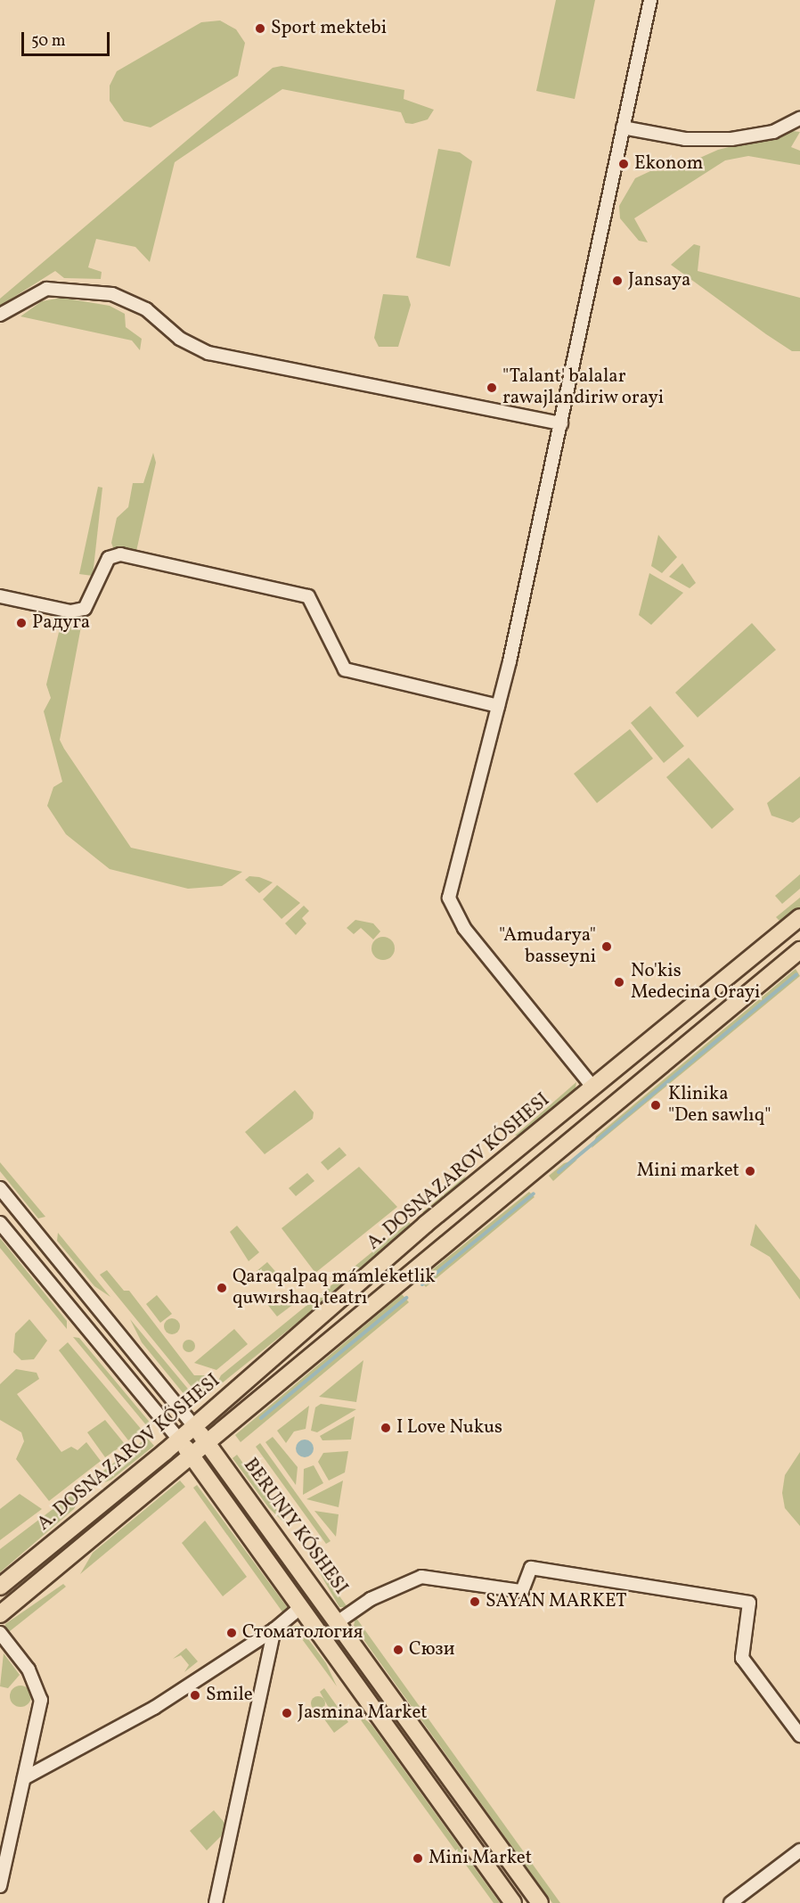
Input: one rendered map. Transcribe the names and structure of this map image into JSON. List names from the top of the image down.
{
  "streets": {
    "main road": ["A. DOSNAZAROV KÓSHESI", "BERUNIY KÓSHESI"]
  },
  "crossings": [
    ["A. DOSNAZAROV KÓSHESI", "BERUNIY KÓSHESI"]
  ],
  "places": [
    "Sport mektebi",
    "Ekonom",
    "Jansaya",
    "\"Talant' balalar rawajlandiriw orayi",
    "Радуга",
    "\"Amudarya\" basseyni",
    "No'kis Medecina Orayi",
    "Klinika \"Den sawlıq\"",
    "Mini market",
    "Qaraqalpaq mámleketlik quwırshaq teatrı",
    "I Love Nukus",
    "SAYAN MARKET",
    "Стоматология",
    "Сюзи",
    "Smile",
    "Jasmina Market",
    "Mini Market"
  ],
  "scale_bar": "50 m"
}
